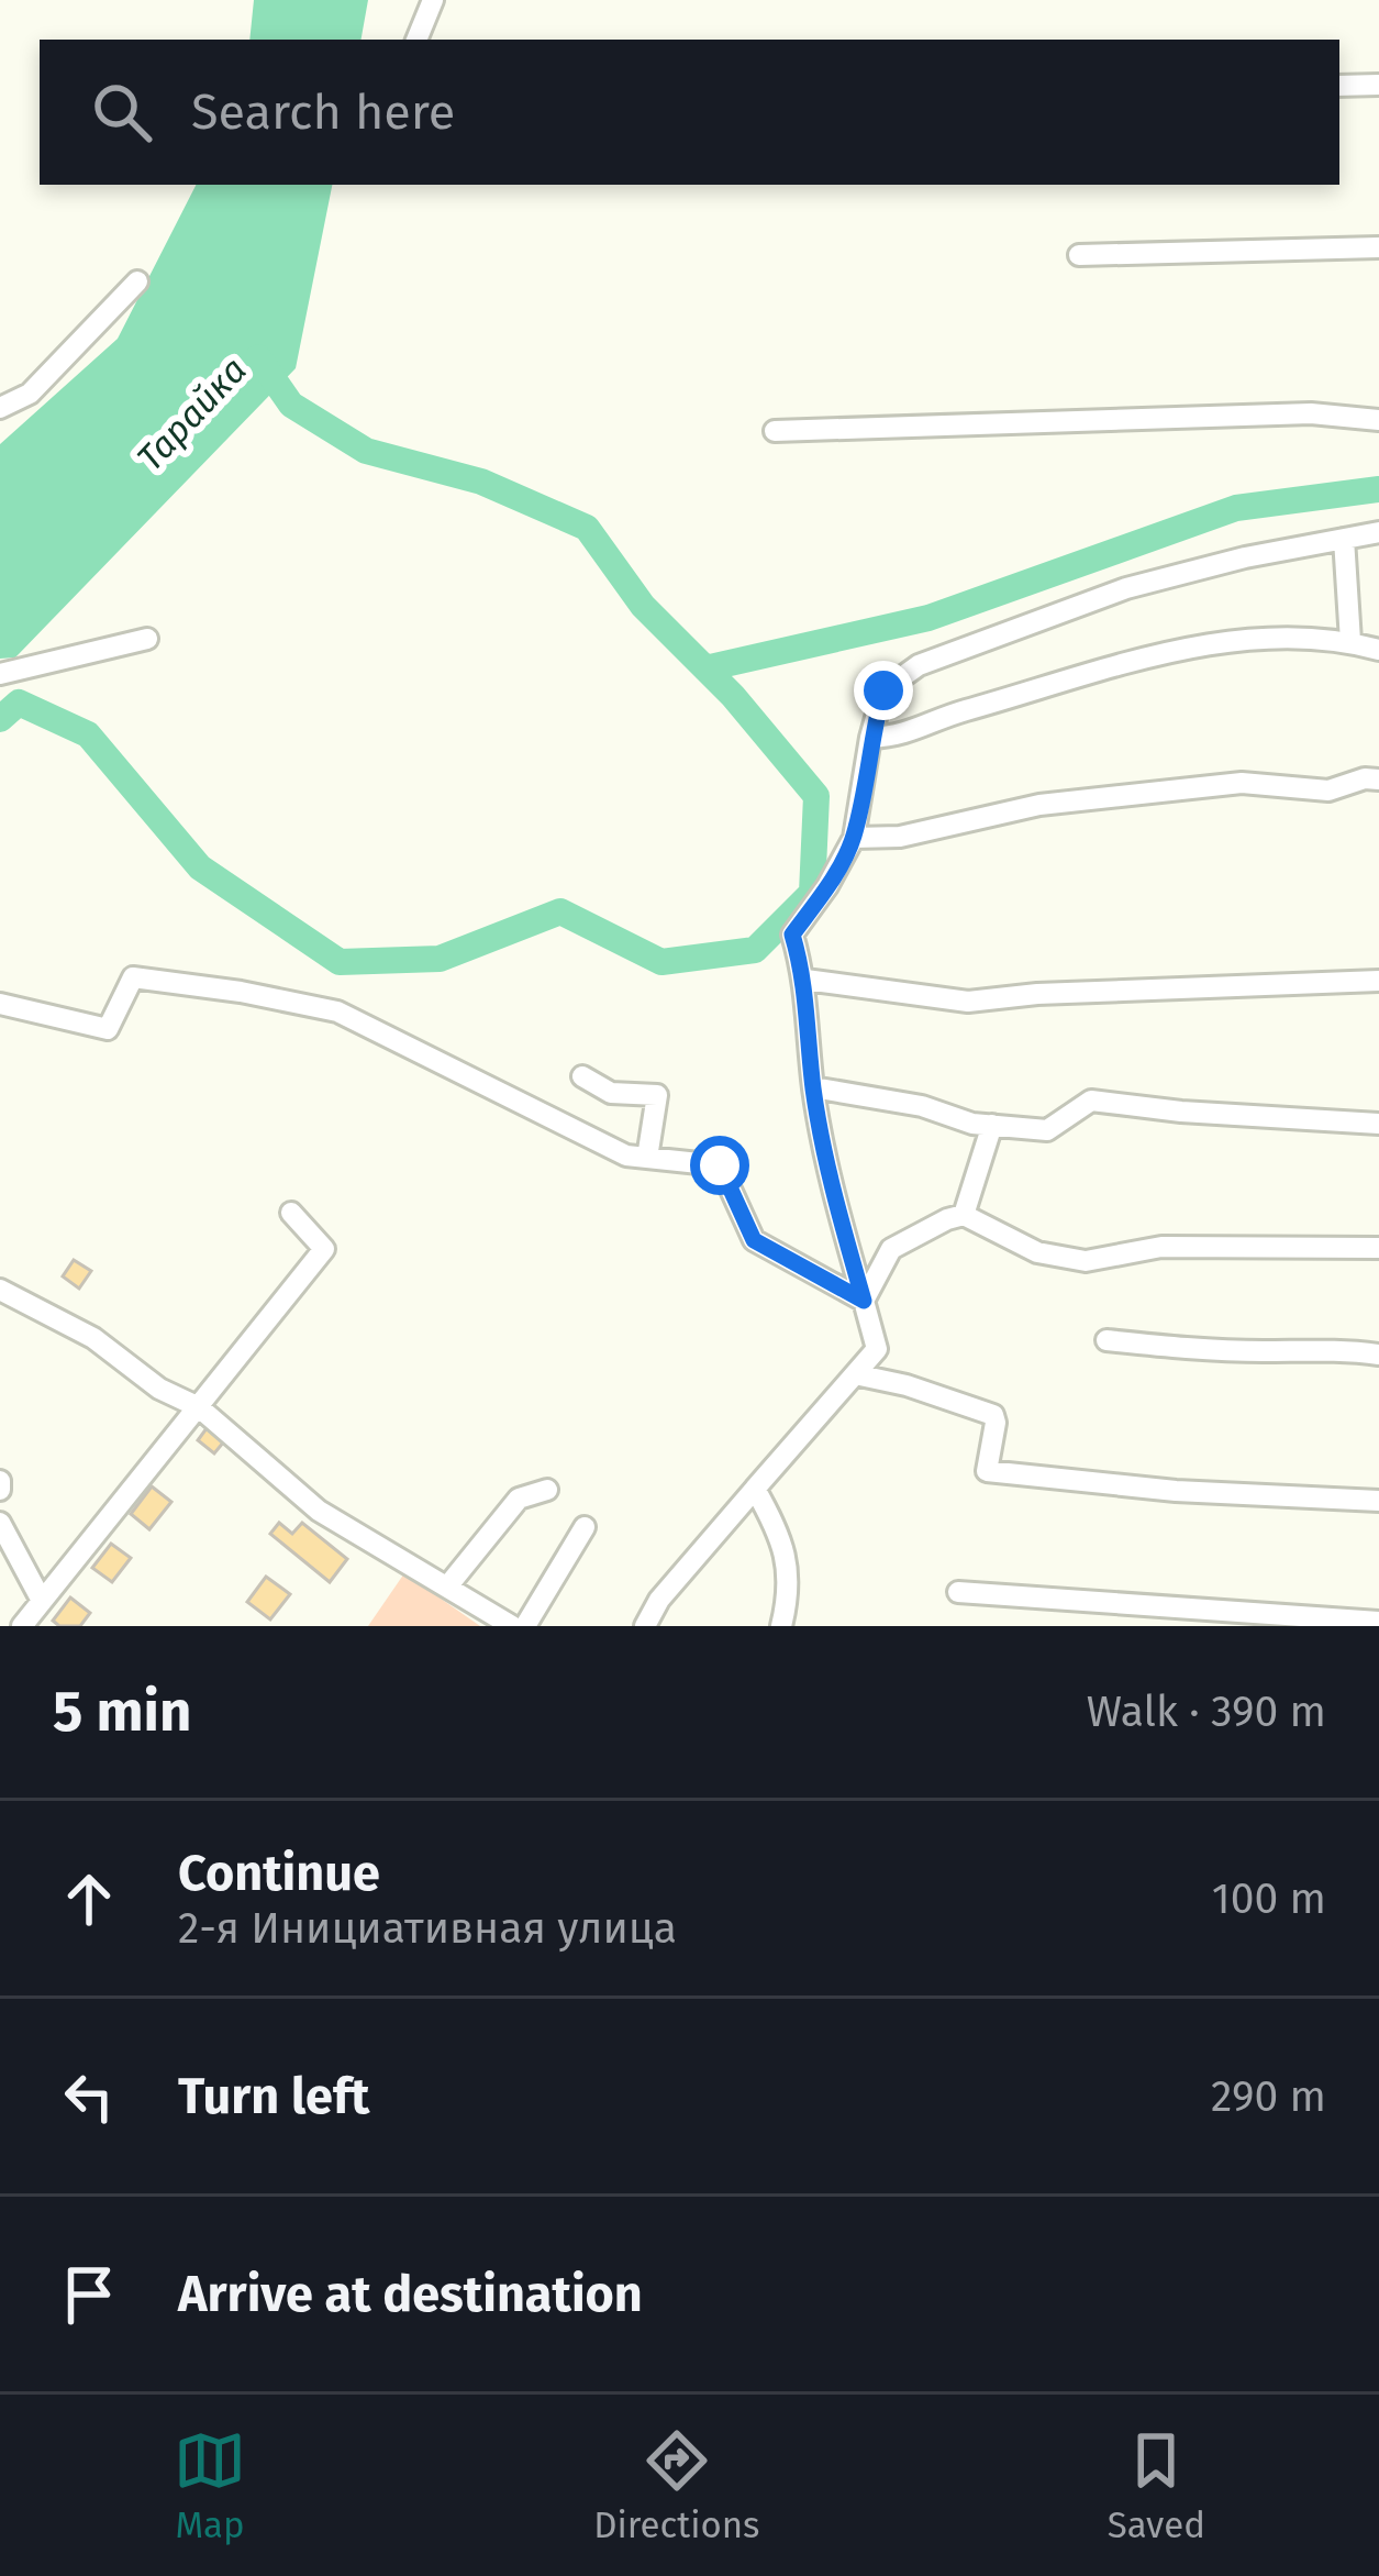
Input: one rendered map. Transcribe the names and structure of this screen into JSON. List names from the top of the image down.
{
  "water": ["Тарайка"],
  "page": {
    "search": "Search here",
    "heading": ["5 min", "Walk · 390 m"],
    "list": [
      ["Continue", "2-я Инициативная улица", "100 m"],
      ["Turn left", "290 m"],
      "Arrive at destination"
    ],
    "nav": ["Map", "Directions", "Saved"]
  }
}
